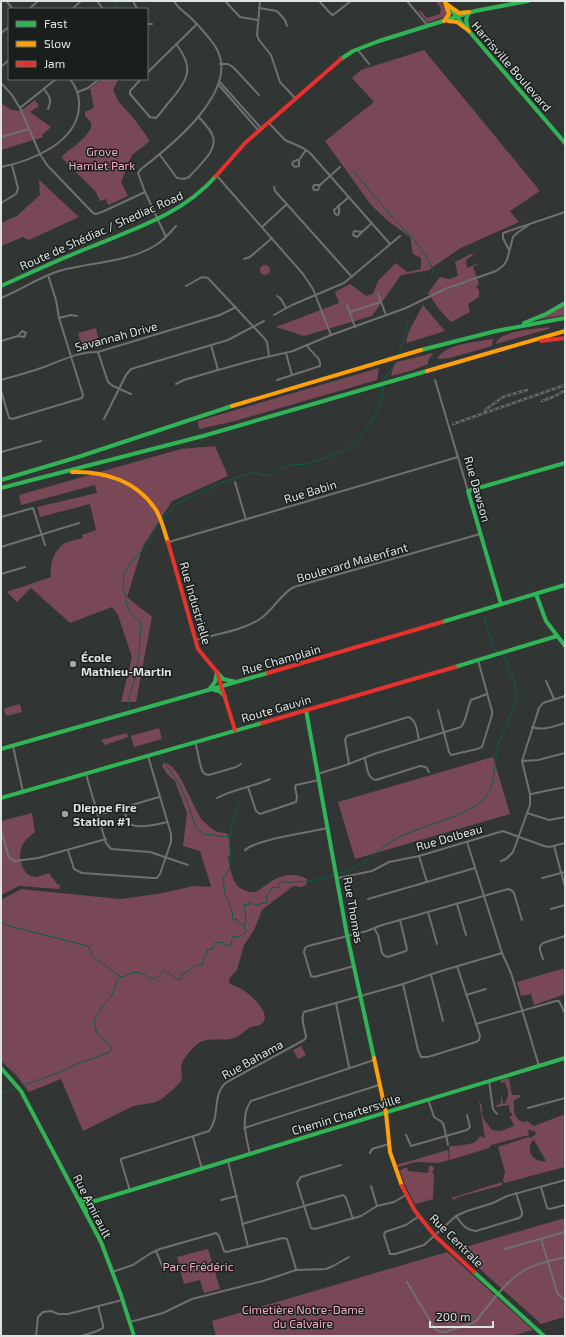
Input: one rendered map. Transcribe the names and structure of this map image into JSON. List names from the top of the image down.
{
  "streets": {
    "main road": [
      "Harrisville Boulevard",
      "Route de Shédiac / Shediac Road",
      "Rue Dawson",
      "Rue Industrielle",
      "Rue Champlain",
      "Route Gauvin",
      "Rue Thomas",
      "Chemin Chartersville",
      "Rue Amirault",
      "Rue Centrale"
    ],
    "street": [
      "Savannah Drive",
      "Rue Babin",
      "Boulevard Malenfant",
      "Rue Dolbeau",
      "Rue Bahama"
    ]
  },
  "crossings": [
    ["Harrisville Boulevard", "Route de Shédiac / Shediac Road"],
    ["Rue Dawson", "Rue Babin"],
    ["Rue Dawson", "Boulevard Malenfant"],
    ["Rue Dawson", "Rue Champlain"],
    ["Rue Babin", "Rue Industrielle"],
    ["Boulevard Malenfant", "Rue Industrielle"],
    ["Rue Industrielle", "Rue Champlain"],
    ["Rue Industrielle", "Route Gauvin"],
    ["Route Gauvin", "Rue Thomas"],
    ["Rue Dolbeau", "Rue Thomas"],
    ["Rue Thomas", "Rue Bahama"],
    ["Rue Thomas", "Chemin Chartersville"],
    ["Rue Thomas", "Rue Centrale"],
    ["Rue Bahama", "Chemin Chartersville"],
    ["Chemin Chartersville", "Rue Amirault"],
    ["Chemin Chartersville", "Rue Centrale"]
  ],
  "parks": ["Grove Hamlet Park", "Parc Frédéric", "Cimetière Notre-Dame du Calvaire"],
  "places": ["École Mathieu-Martin", "Dieppe Fire Station #1"],
  "legend": ["Fast", "Slow", "Jam"],
  "scale_bar": "200 m"
}
